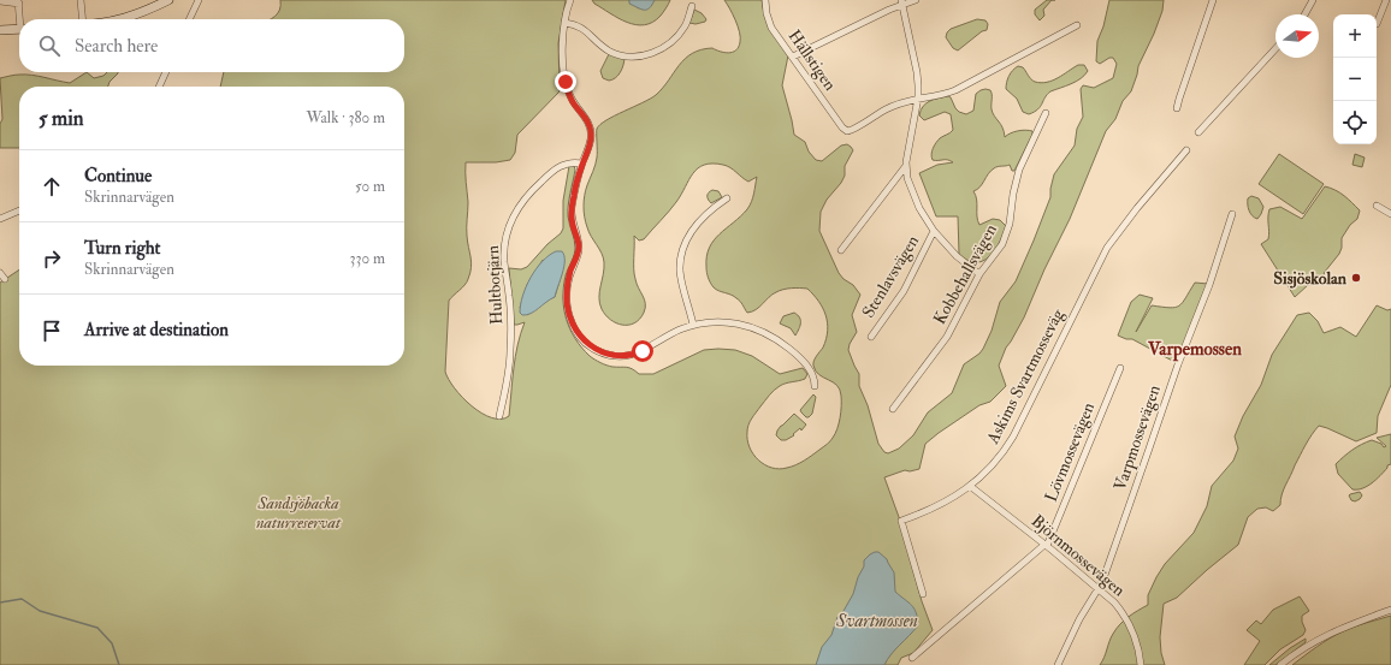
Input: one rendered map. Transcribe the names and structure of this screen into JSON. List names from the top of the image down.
{
  "streets": {
    "street": [
      "Hällstigen",
      "Kobbehallsvägen",
      "Stenlavsvägen",
      "Hultbotjärn",
      "Askims Svartmosseväg",
      "Varpmossevägen",
      "Lövmossevägen",
      "Björnmossevägen"
    ]
  },
  "crossings": [
    ["Askims Svartmosseväg", "Björnmossevägen"],
    ["Varpmossevägen", "Björnmossevägen"],
    ["Lövmossevägen", "Björnmossevägen"]
  ],
  "districts": ["Varpemossen"],
  "water": ["Svartmossen"],
  "parks": ["Sandsjöbacka naturreservat"],
  "places": ["Sisjöskolan"],
  "north": "right",
  "page": {
    "map_buttons": ["+", "−"],
    "search": "Search here",
    "heading": ["5 min", "Walk · 380 m"],
    "list": [
      ["Continue", "Skrinnarvägen", "50 m"],
      ["Turn right", "Skrinnarvägen", "330 m"],
      "Arrive at destination"
    ]
  }
}
